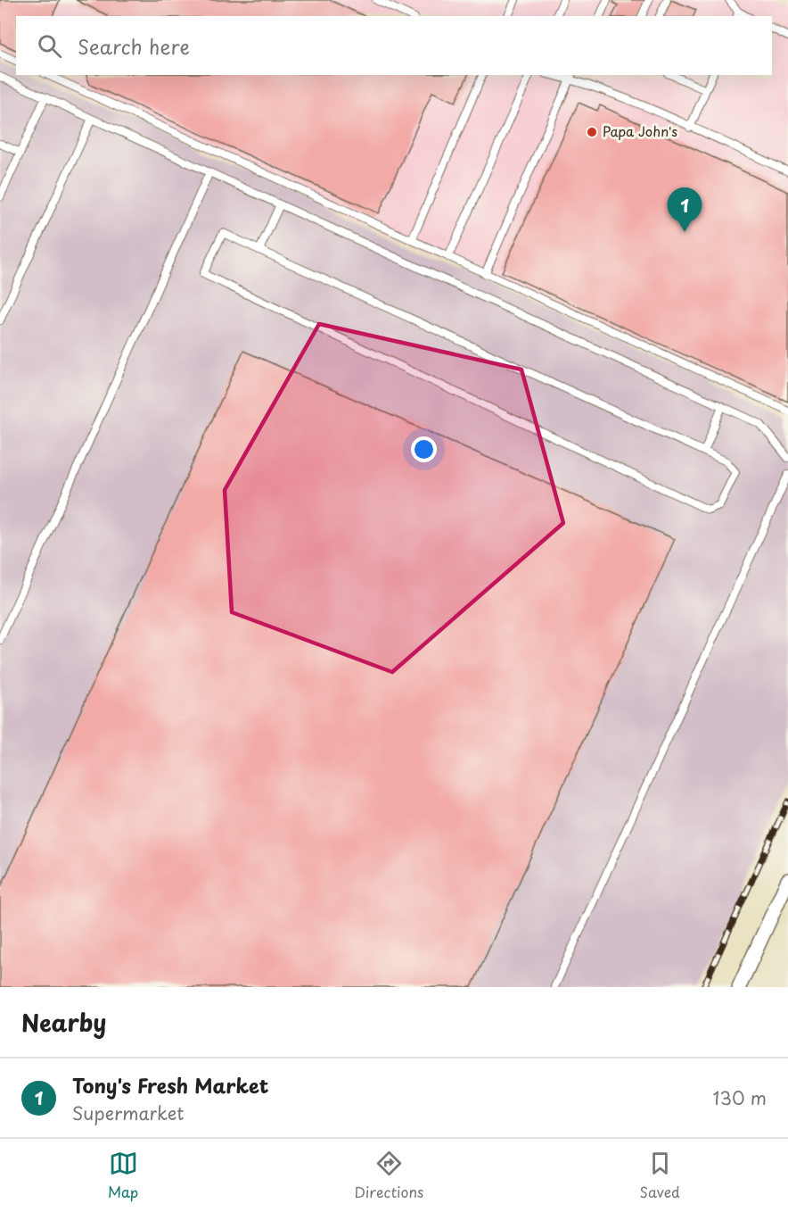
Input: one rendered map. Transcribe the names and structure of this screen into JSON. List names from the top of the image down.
{
  "places": ["Papa John's"],
  "page": {
    "search": "Search here",
    "pins": "1",
    "heading": "Nearby",
    "list": [
      {
        "mark": "1",
        "name": "Tony's Fresh Market",
        "note": "Supermarket",
        "value": "130 m"
      }
    ],
    "nav": ["Map", "Directions", "Saved"]
  }
}
